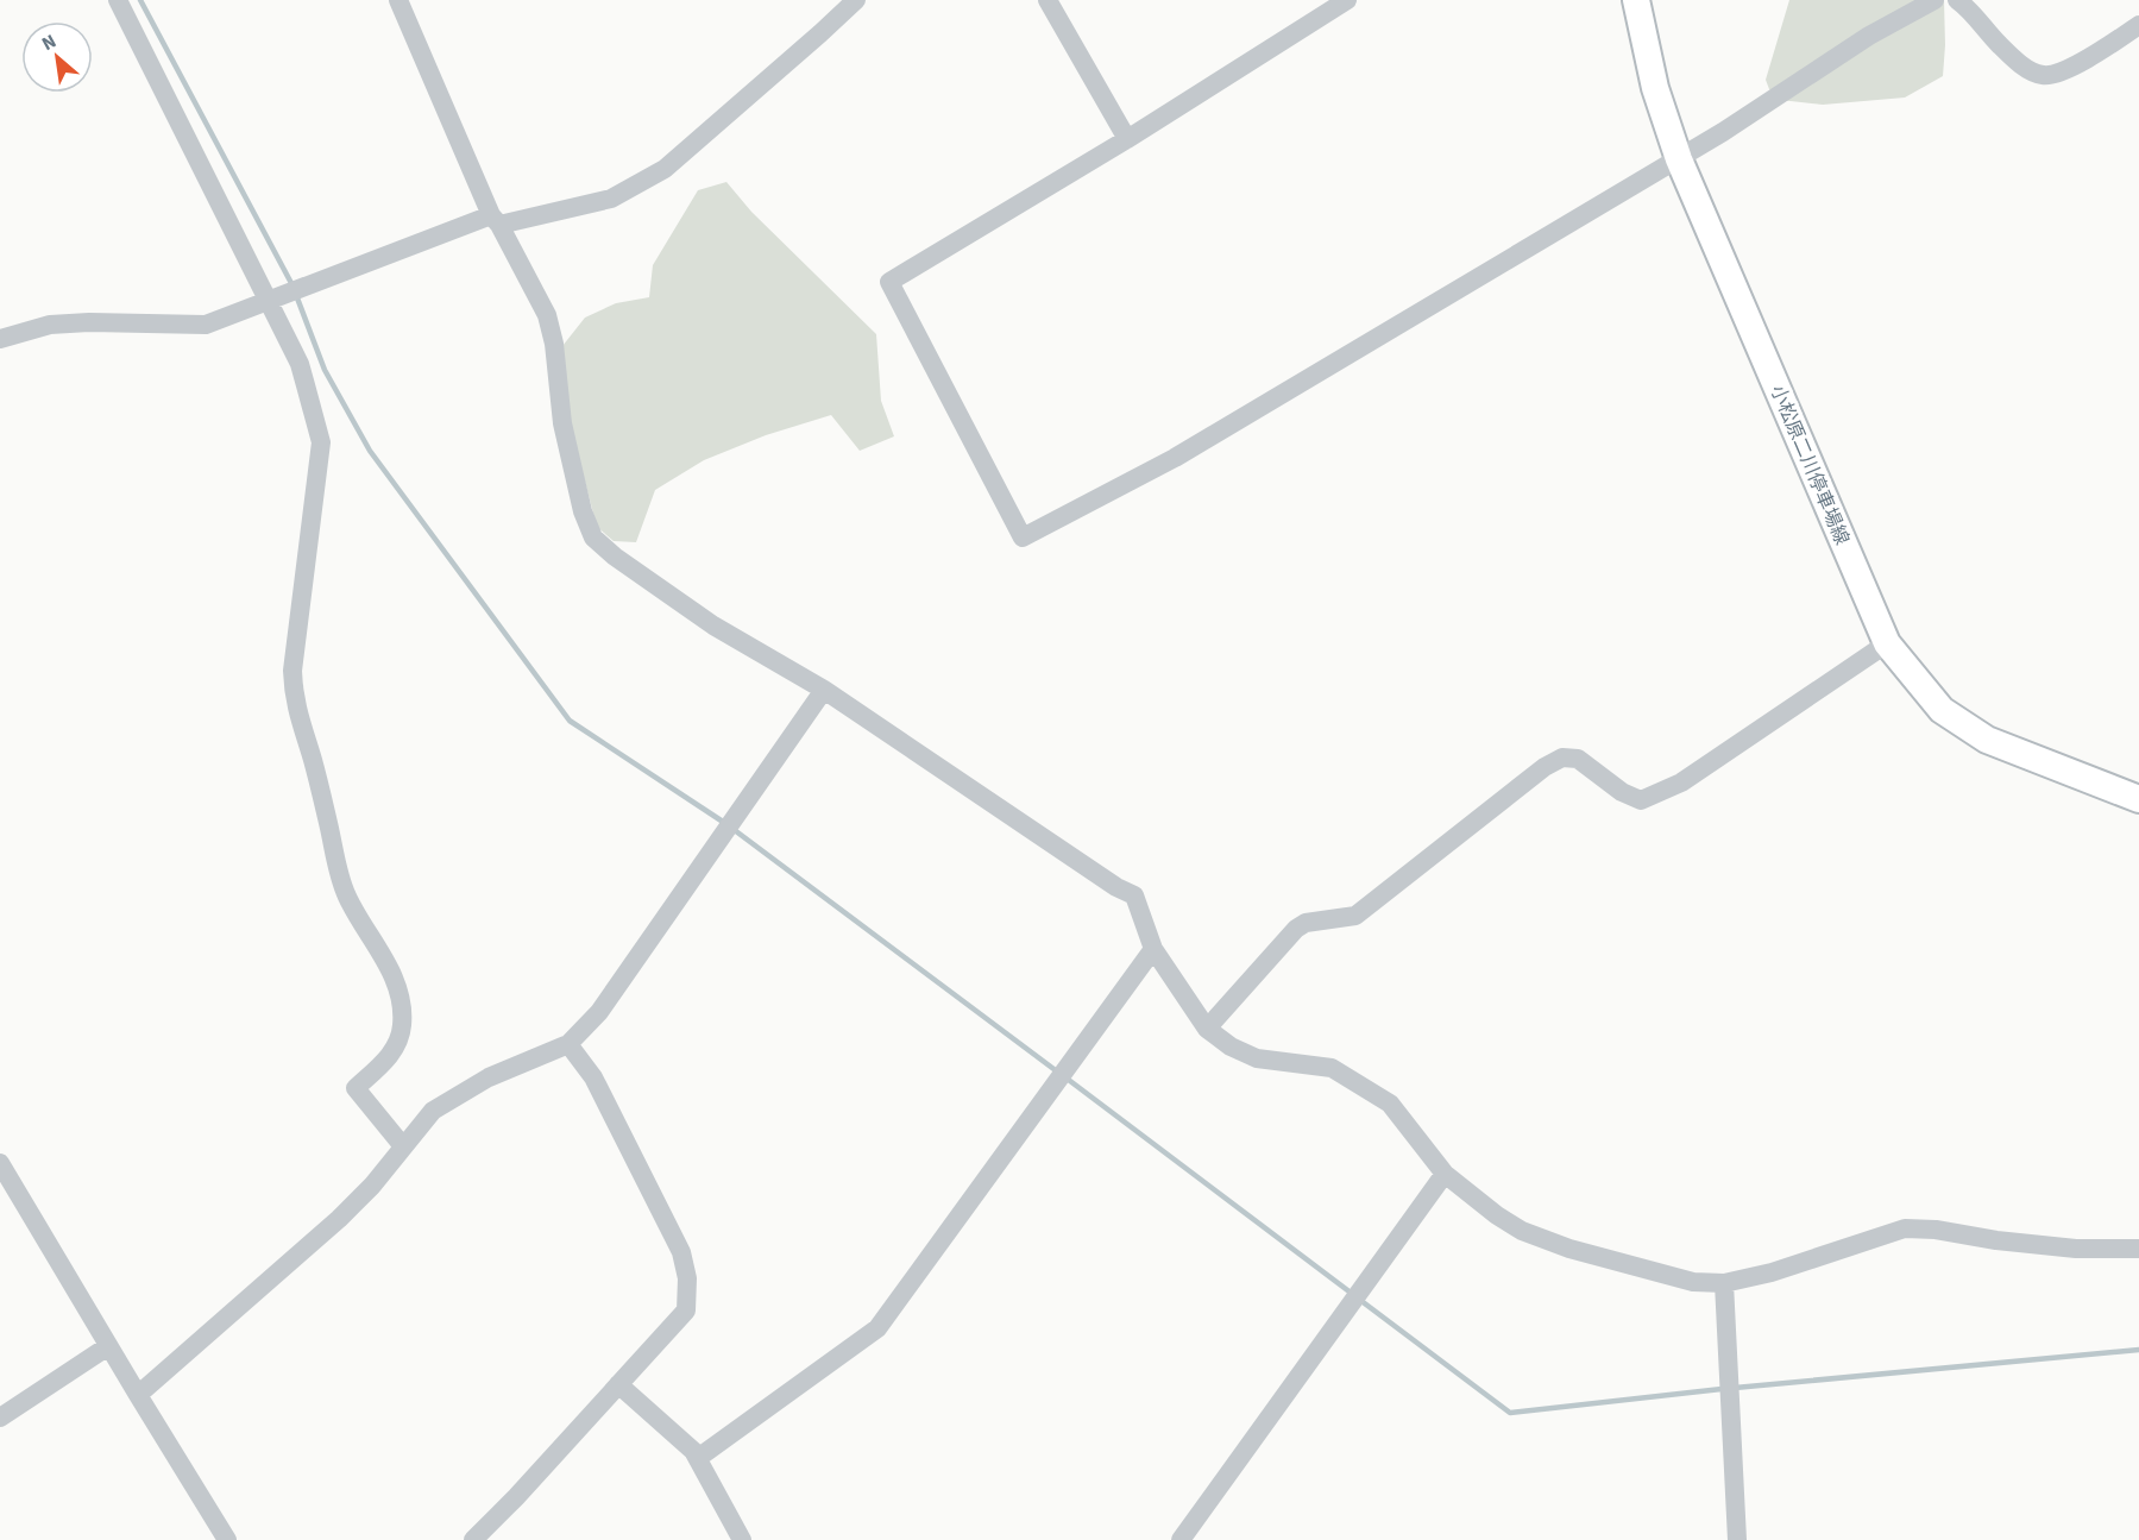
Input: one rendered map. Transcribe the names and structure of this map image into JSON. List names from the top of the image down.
{
  "streets": {
    "main road": ["小松原二川停車場線"]
  },
  "north": "top left"
}
